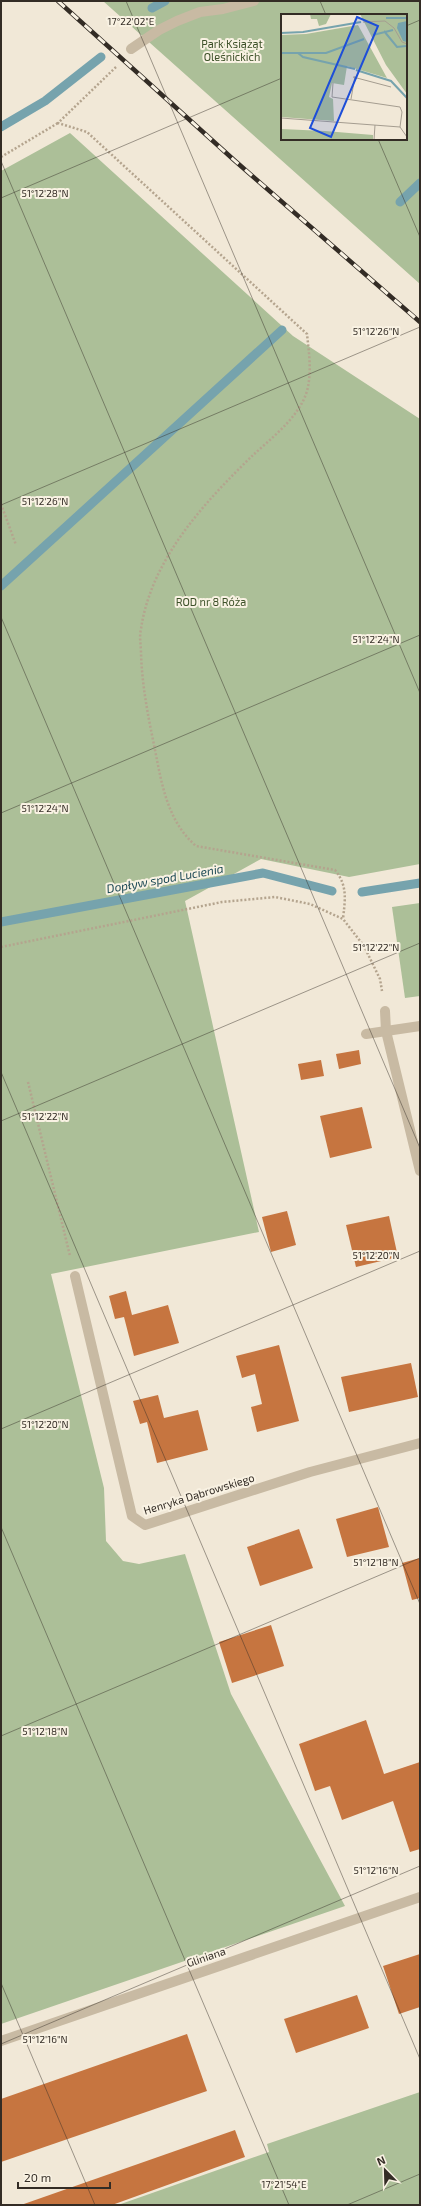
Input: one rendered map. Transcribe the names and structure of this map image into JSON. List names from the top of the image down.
{
  "streets": {
    "street": ["Henryka Dąbrowskiego", "Gliniana"]
  },
  "water": ["Dopływ spod Lucienia"],
  "parks": ["Park Książąt Oleśnickich", "ROD nr 8 Róża"],
  "scale_bar": "20 m",
  "north": "top left",
  "coordinates": [
    "17°22'02\"E",
    "51°12'28\"N",
    "51°12'26\"N",
    "51°12'24\"N",
    "51°12'22\"N",
    "51°12'20\"N",
    "51°12'18\"N",
    "51°12'16\"N",
    "17°21'54\"E"
  ]
}
